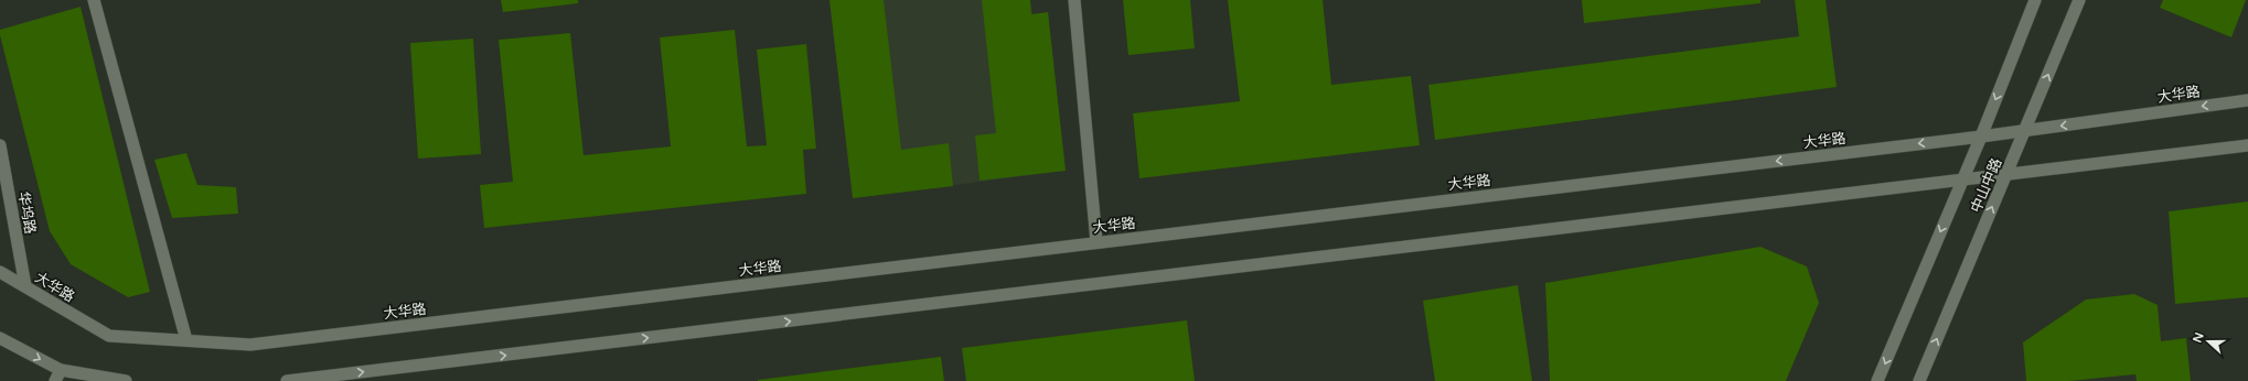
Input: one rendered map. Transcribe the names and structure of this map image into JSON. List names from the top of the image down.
{
  "streets": {
    "street": ["大华路", "中山中路", "华坞路"]
  },
  "crossings": [
    ["大华路", "中山中路"],
    ["大华路", "华坞路"]
  ],
  "north": "left"
}
